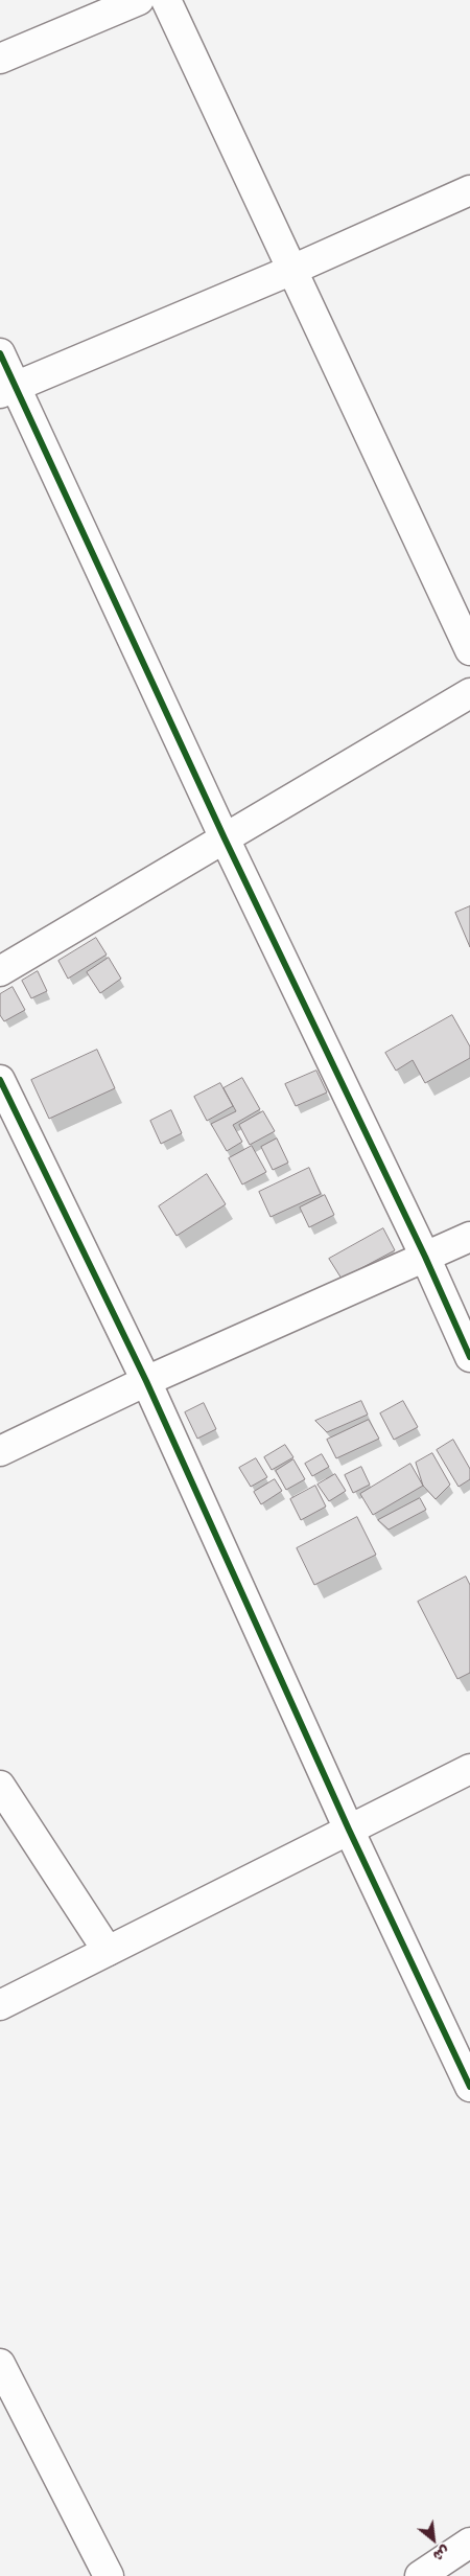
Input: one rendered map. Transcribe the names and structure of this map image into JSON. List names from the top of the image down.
{
  "north": "bottom right"
}
